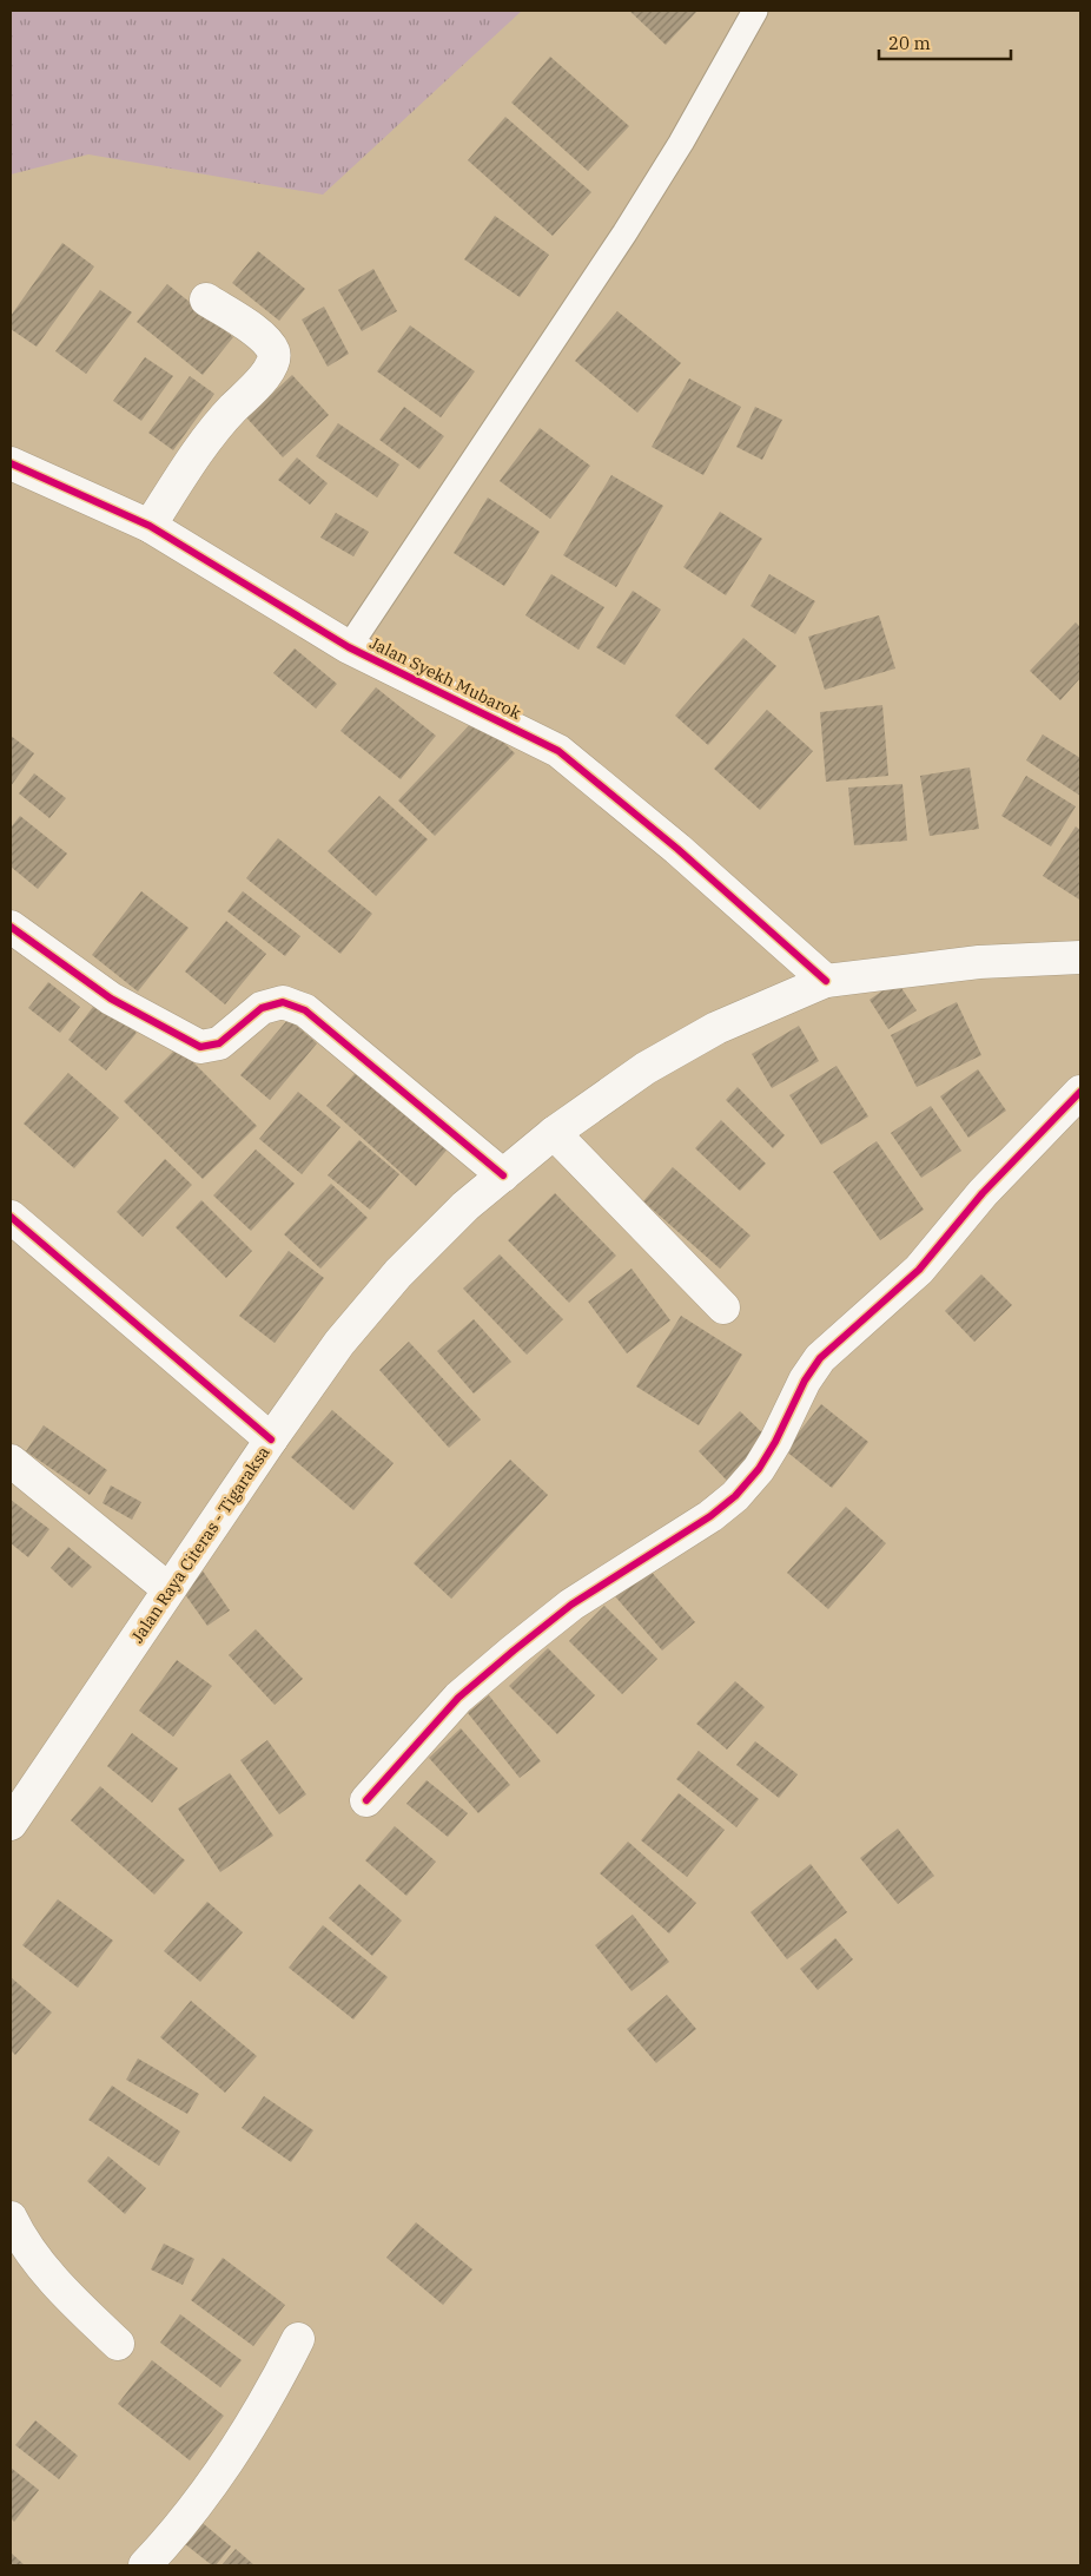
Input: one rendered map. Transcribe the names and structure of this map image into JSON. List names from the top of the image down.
{
  "streets": {
    "street": ["Jalan Syekh Mubarok", "Jalan Raya Citeras - Tigaraksa"]
  },
  "crossings": [
    ["Jalan Syekh Mubarok", "Jalan Raya Citeras - Tigaraksa"]
  ],
  "scale_bar": "20 m"
}
